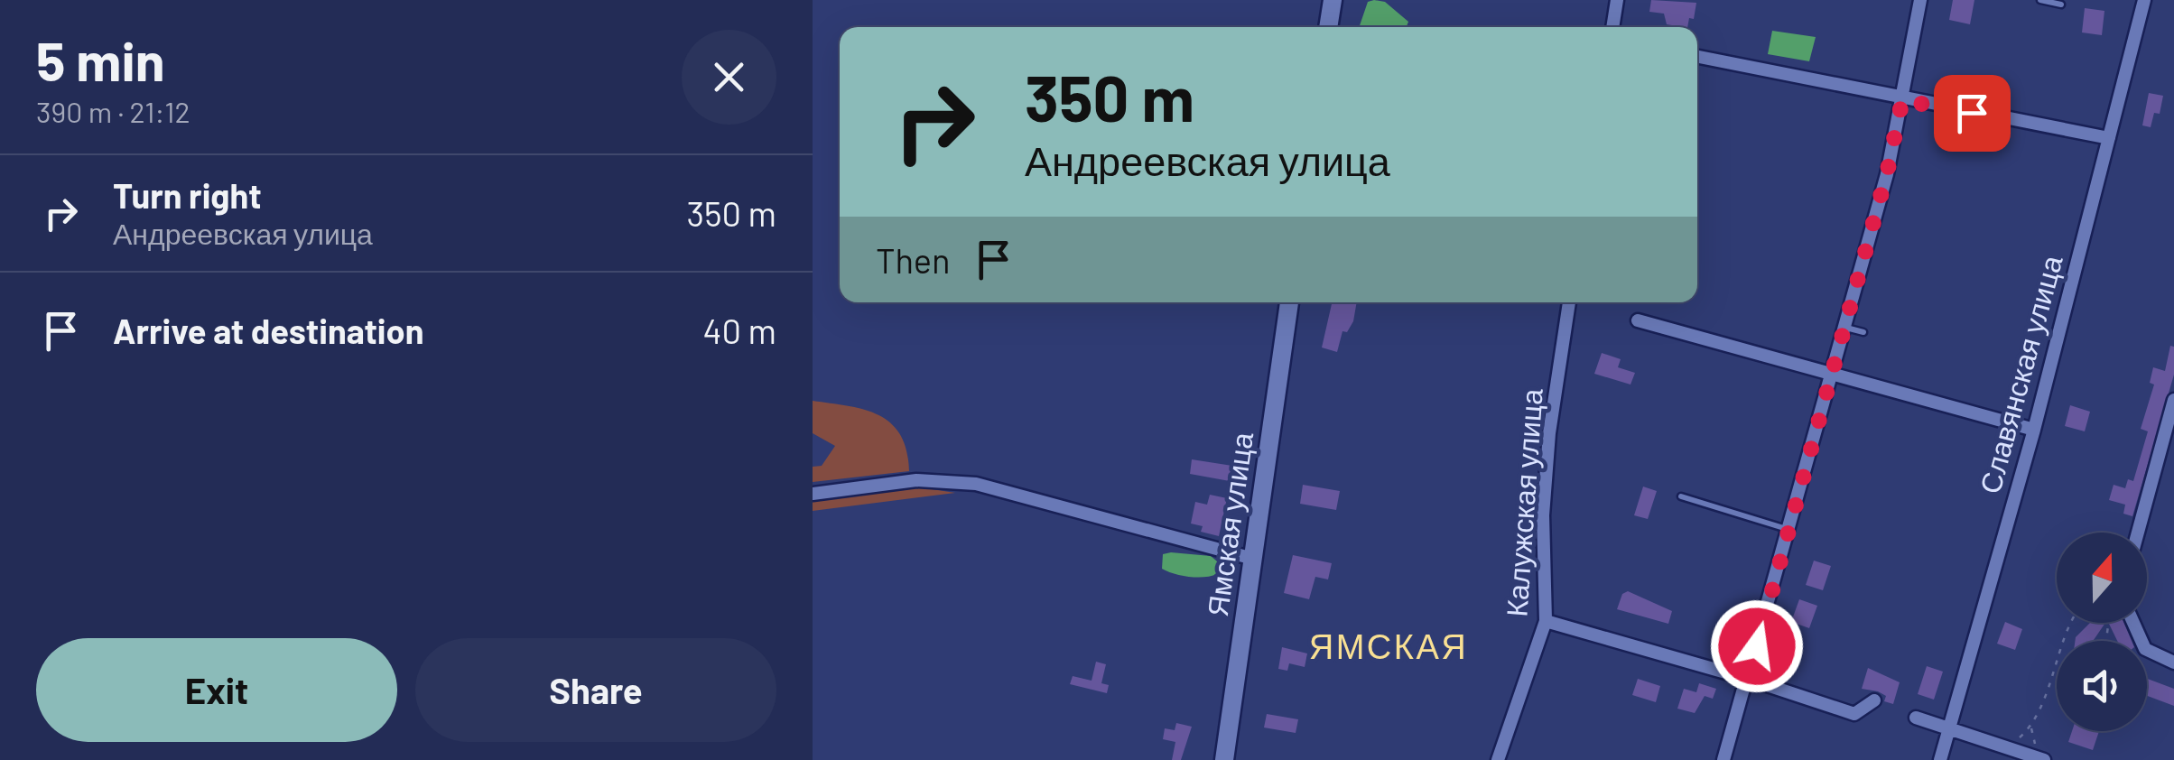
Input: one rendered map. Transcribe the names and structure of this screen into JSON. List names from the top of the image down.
{
  "streets": {
    "main road": ["Ямская улица"],
    "street": ["Славянская улица", "Калужская улица"]
  },
  "districts": ["ЯМСКАЯ"],
  "north": "top",
  "page": {
    "heading": ["5 min", "390 m · 21:12"],
    "turn": ["350 m", "Андреевская улица"],
    "list": [
      {
        "name": "Turn right",
        "note": "Андреевская улица",
        "value": "350 m"
      },
      {
        "name": "Arrive at destination",
        "value": "40 m"
      }
    ],
    "then": "Then",
    "buttons": ["Exit", "Share"]
  }
}
